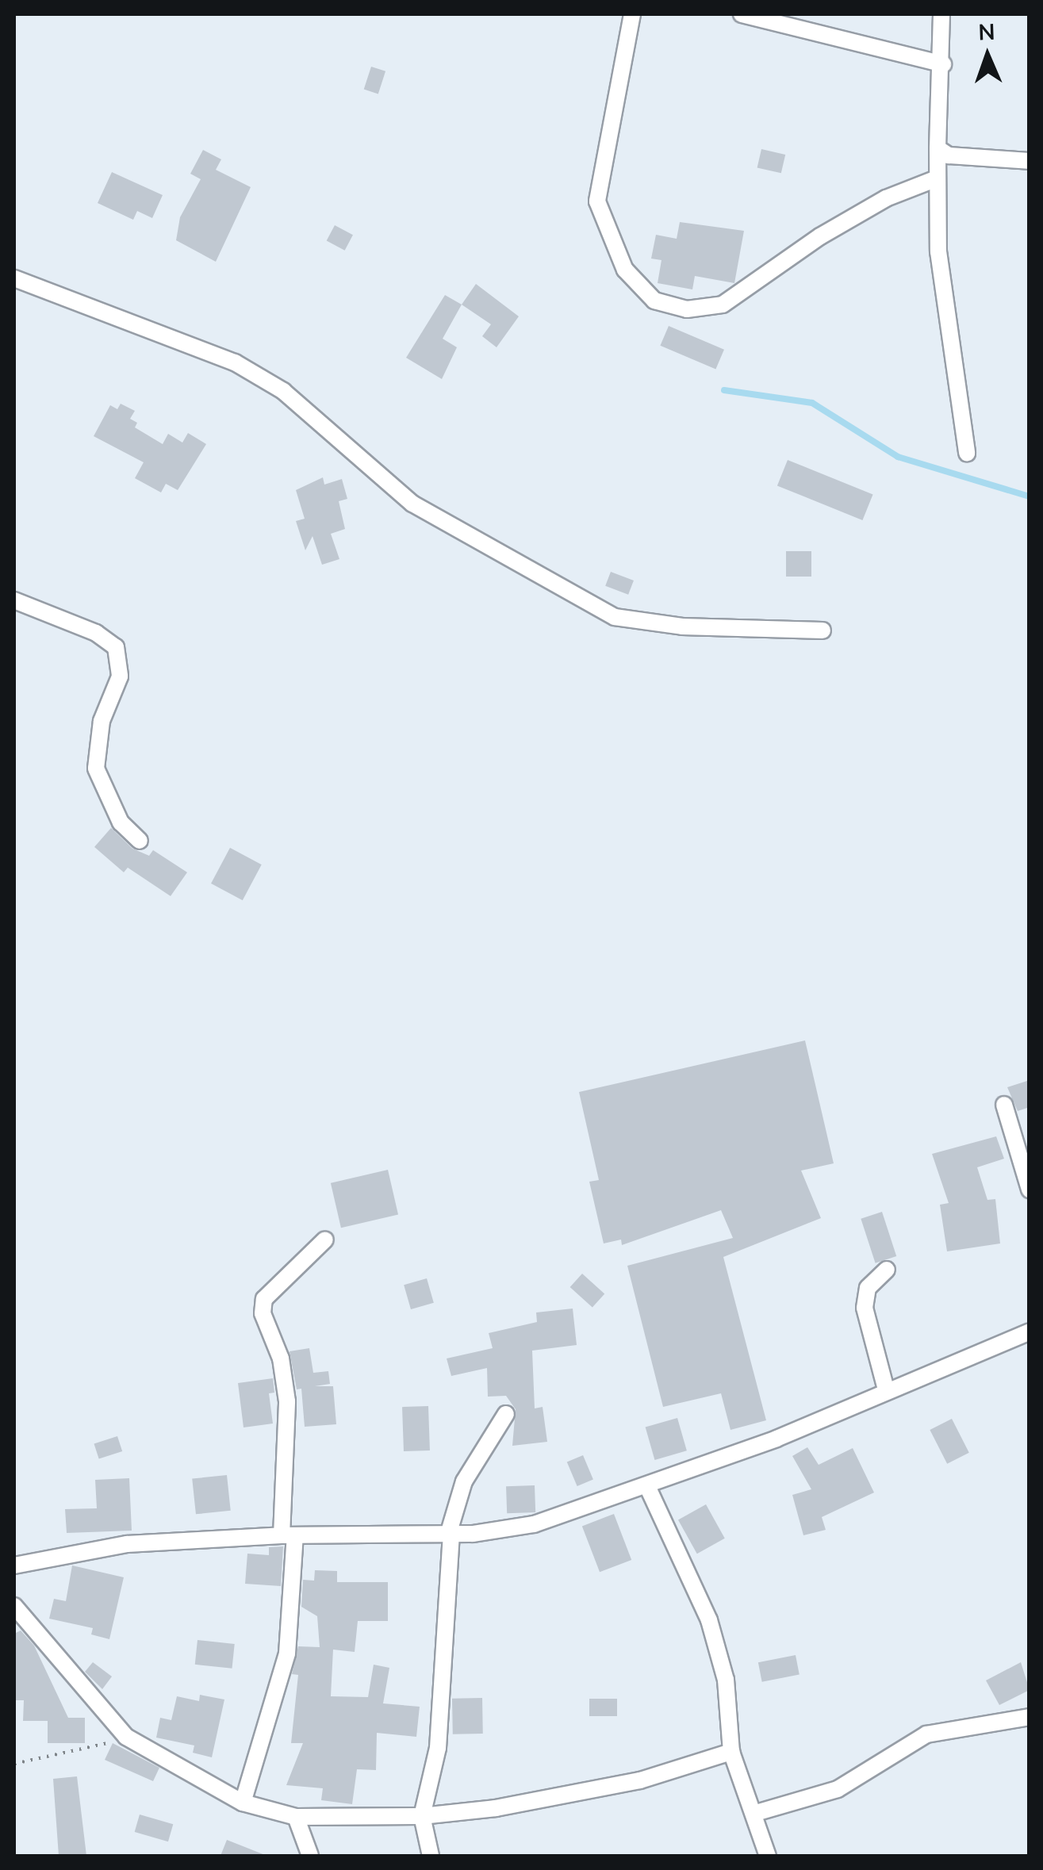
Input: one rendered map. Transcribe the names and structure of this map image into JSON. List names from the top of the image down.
{
  "north": "top"
}
